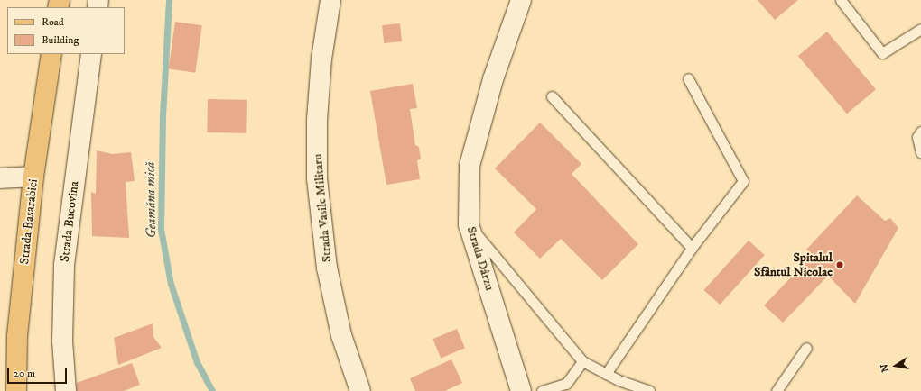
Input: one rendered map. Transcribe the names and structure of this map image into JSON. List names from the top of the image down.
{
  "streets": {
    "main road": ["Strada Basarabiei"],
    "street": ["Strada Vasile Militaru", "Strada Bucovina", "Strada Dârzu"]
  },
  "water": ["Geamăna mică"],
  "places": ["Spitalul Sfântul Nicolae"],
  "legend": ["Road", "Building"],
  "scale_bar": "20 m",
  "north": "left"
}
